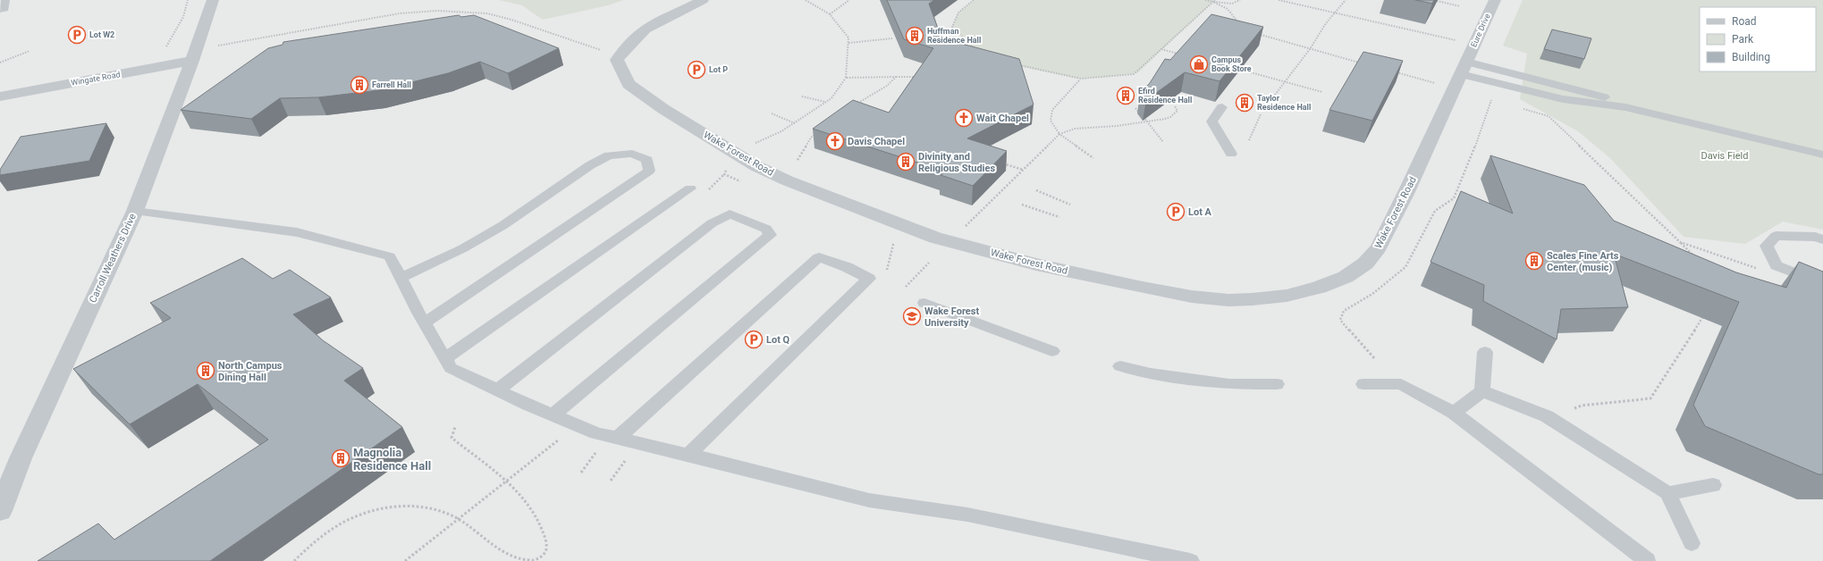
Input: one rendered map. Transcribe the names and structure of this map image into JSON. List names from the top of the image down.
{
  "streets": {
    "street": [
      "Eure Drive",
      "Wingate Road",
      "Wake Forest Road",
      "Carroll Weathers Drive"
    ]
  },
  "crossings": [
    ["Eure Drive", "Wake Forest Road"],
    ["Wingate Road", "Carroll Weathers Drive"]
  ],
  "parks": ["Davis Field"],
  "places": {
    "parking": [
      "Lot W2",
      "Lot P",
      "Lot A",
      "Lot Q"
    ],
    "building": [
      "Huffman Residence Hall",
      "Farrell Hall",
      "Efird Residence Hall",
      "Taylor Residence Hall",
      "Divinity and Religious Studies",
      "Scales Fine Arts Center (music)",
      "North Campus Dining Hall",
      "Magnolia Residence Hall"
    ],
    "shop": ["Campus Book Store"],
    "church": ["Wait Chapel", "Davis Chapel"],
    "school or university": ["Wake Forest University"]
  },
  "legend": ["Road", "Park", "Building"]
}
